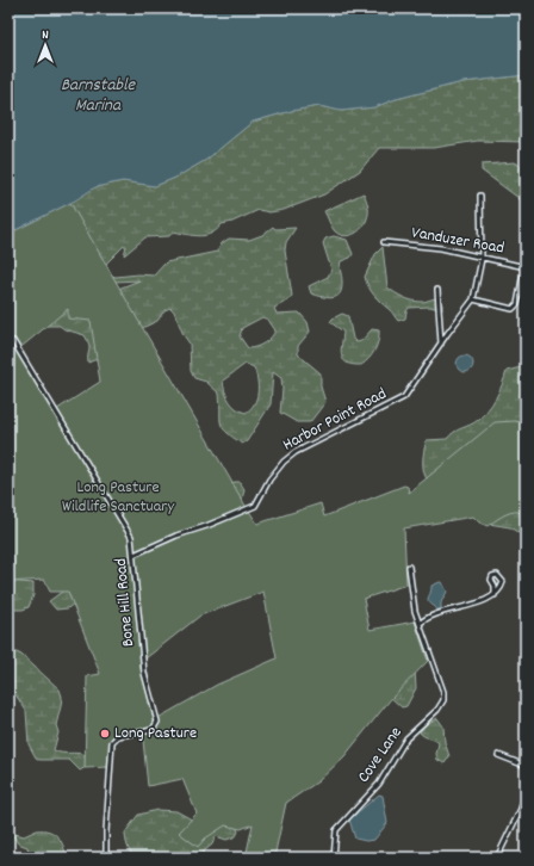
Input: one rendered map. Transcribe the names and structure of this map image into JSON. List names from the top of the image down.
{
  "streets": {
    "street": [
      "Vanduzer Road",
      "Harbor Point Road",
      "Bone Hill Road",
      "Cove Lane"
    ]
  },
  "crossings": [
    ["Harbor Point Road", "Bone Hill Road"]
  ],
  "water": ["Barnstable Marina"],
  "parks": ["Long Pasture Wildlife Sanctuary"],
  "places": ["Long Pasture"],
  "north": "top"
}
